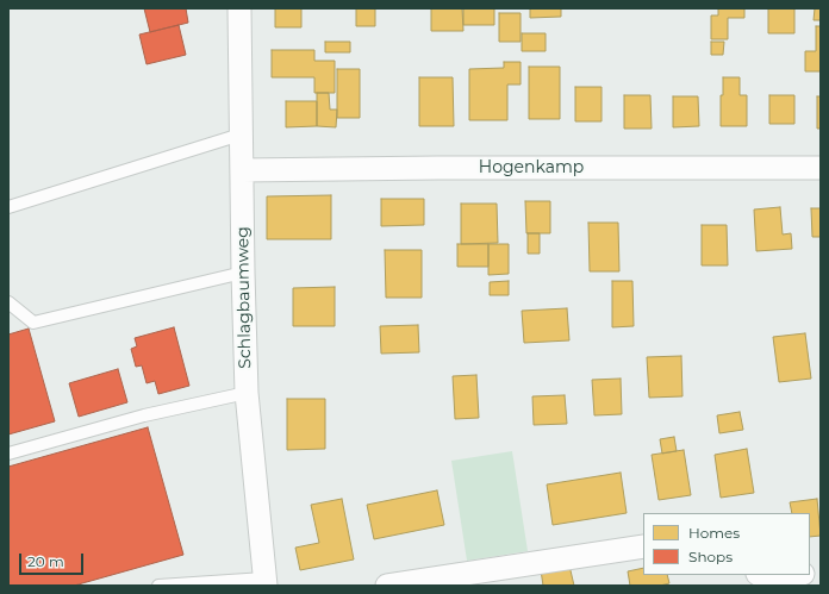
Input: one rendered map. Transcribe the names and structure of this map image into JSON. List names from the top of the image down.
{
  "streets": {
    "street": ["Hogenkamp", "Schlagbaumweg"]
  },
  "crossings": [
    ["Hogenkamp", "Schlagbaumweg"]
  ],
  "legend": ["Homes", "Shops"],
  "scale_bar": "20 m"
}
